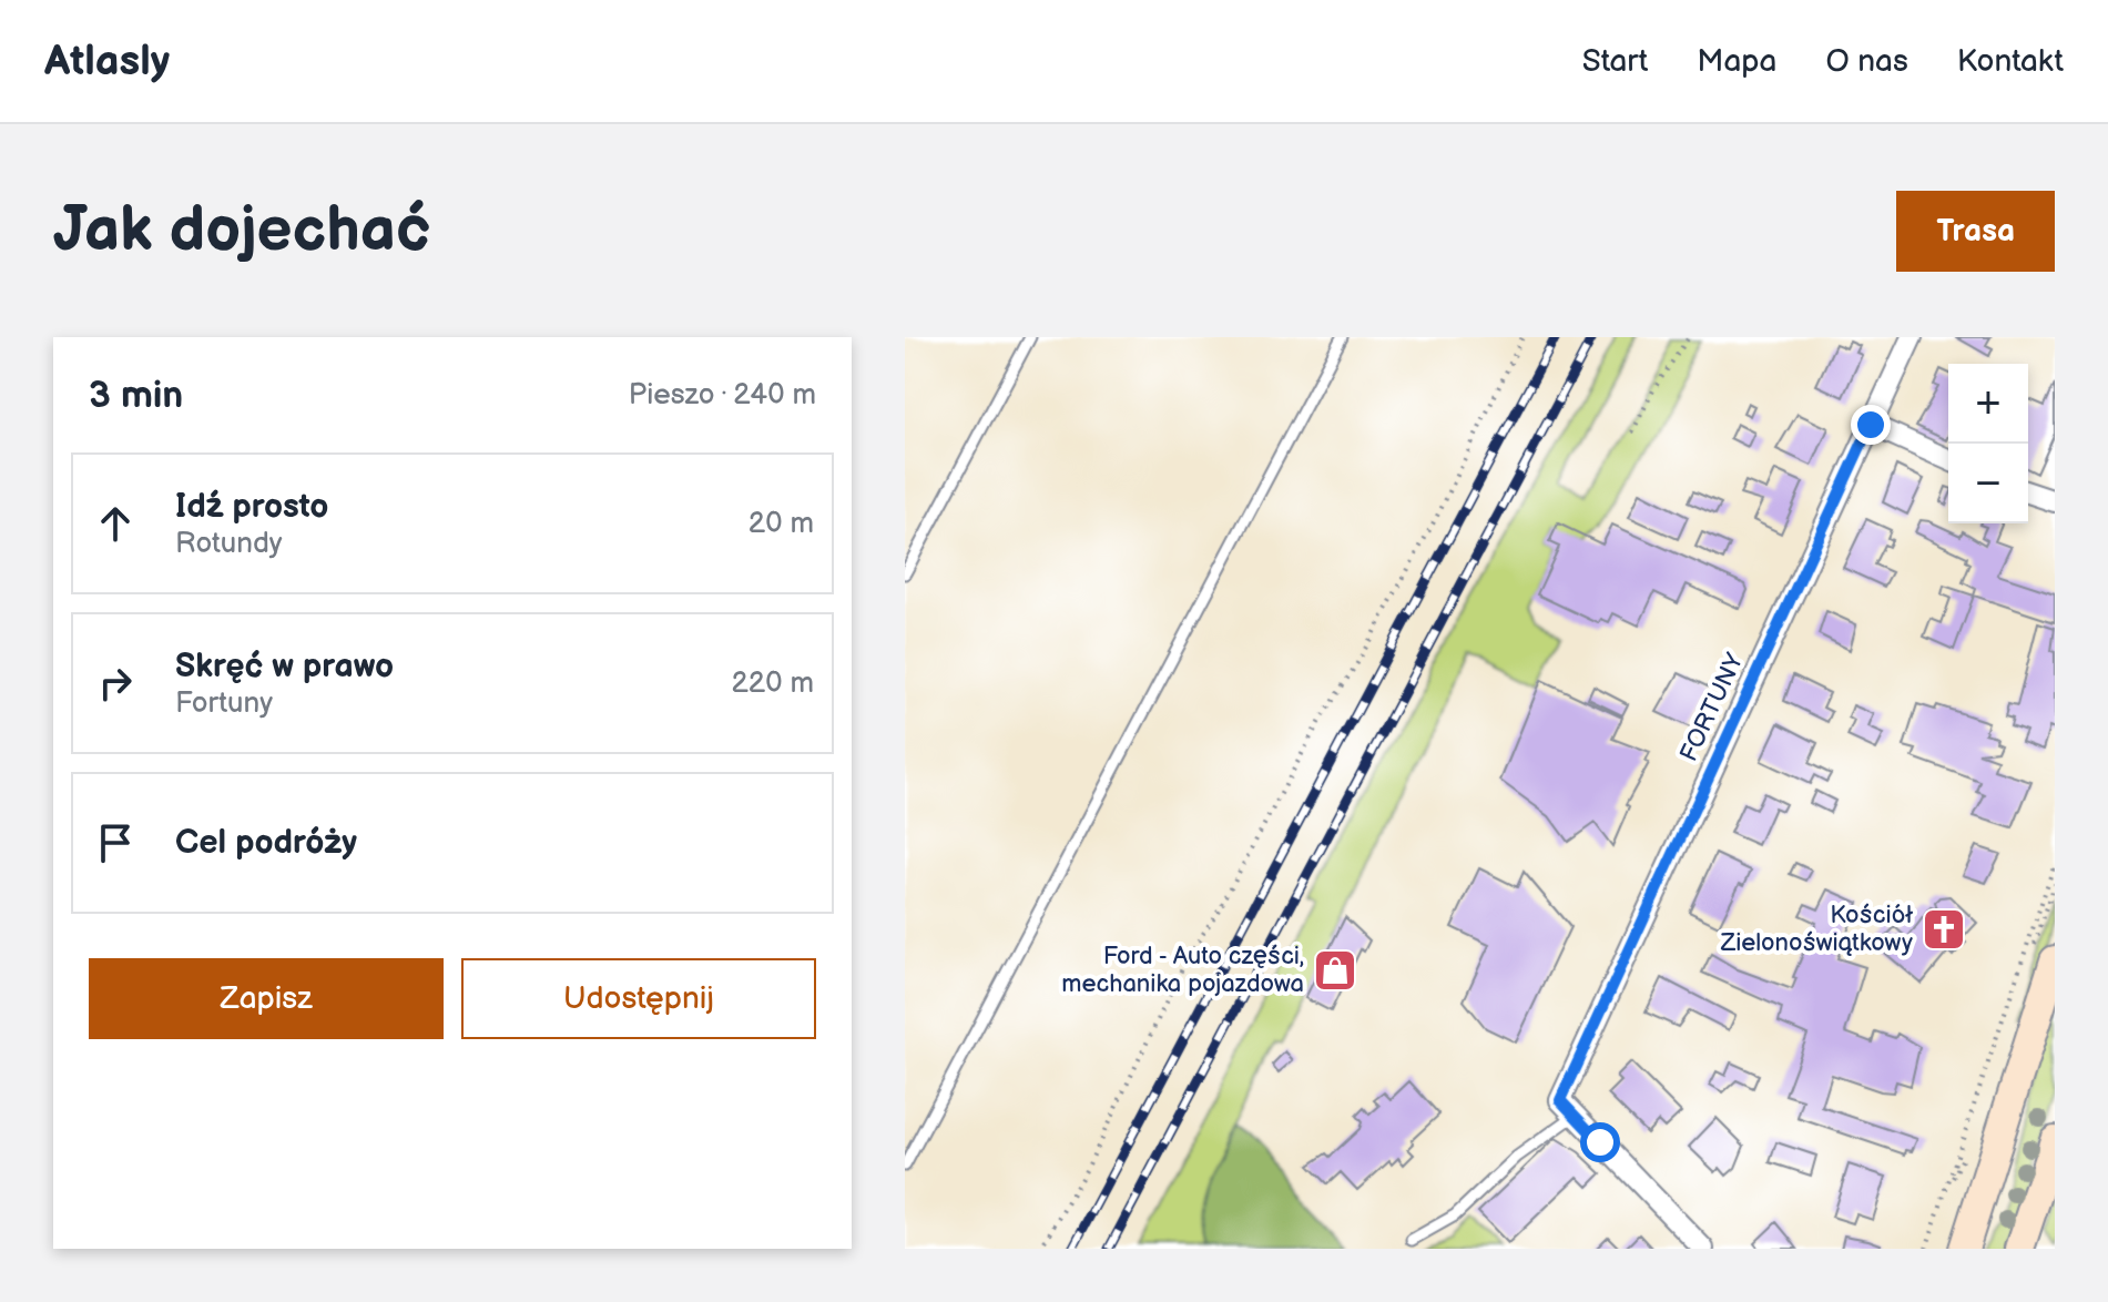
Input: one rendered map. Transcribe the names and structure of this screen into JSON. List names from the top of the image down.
{
  "streets": {
    "street": ["FORTUNY"]
  },
  "places": {
    "church": ["Kościół Zielonoświątkowy"],
    "shop": ["Ford - Auto części, mechanika pojazdowa"]
  },
  "page": {
    "header": "Atlasly",
    "nav": [
      "Start",
      "Mapa",
      "O nas",
      "Kontakt"
    ],
    "buttons": [
      "Trasa",
      ["Zapisz", "Udostępnij"]
    ],
    "title": "Jak dojechać",
    "heading": ["3 min", "Pieszo · 240 m"],
    "map_buttons": ["+", "−"],
    "list": [
      ["Idź prosto", "Rotundy", "20 m"],
      ["Skręć w prawo", "Fortuny", "220 m"],
      "Cel podróży"
    ]
  }
}
